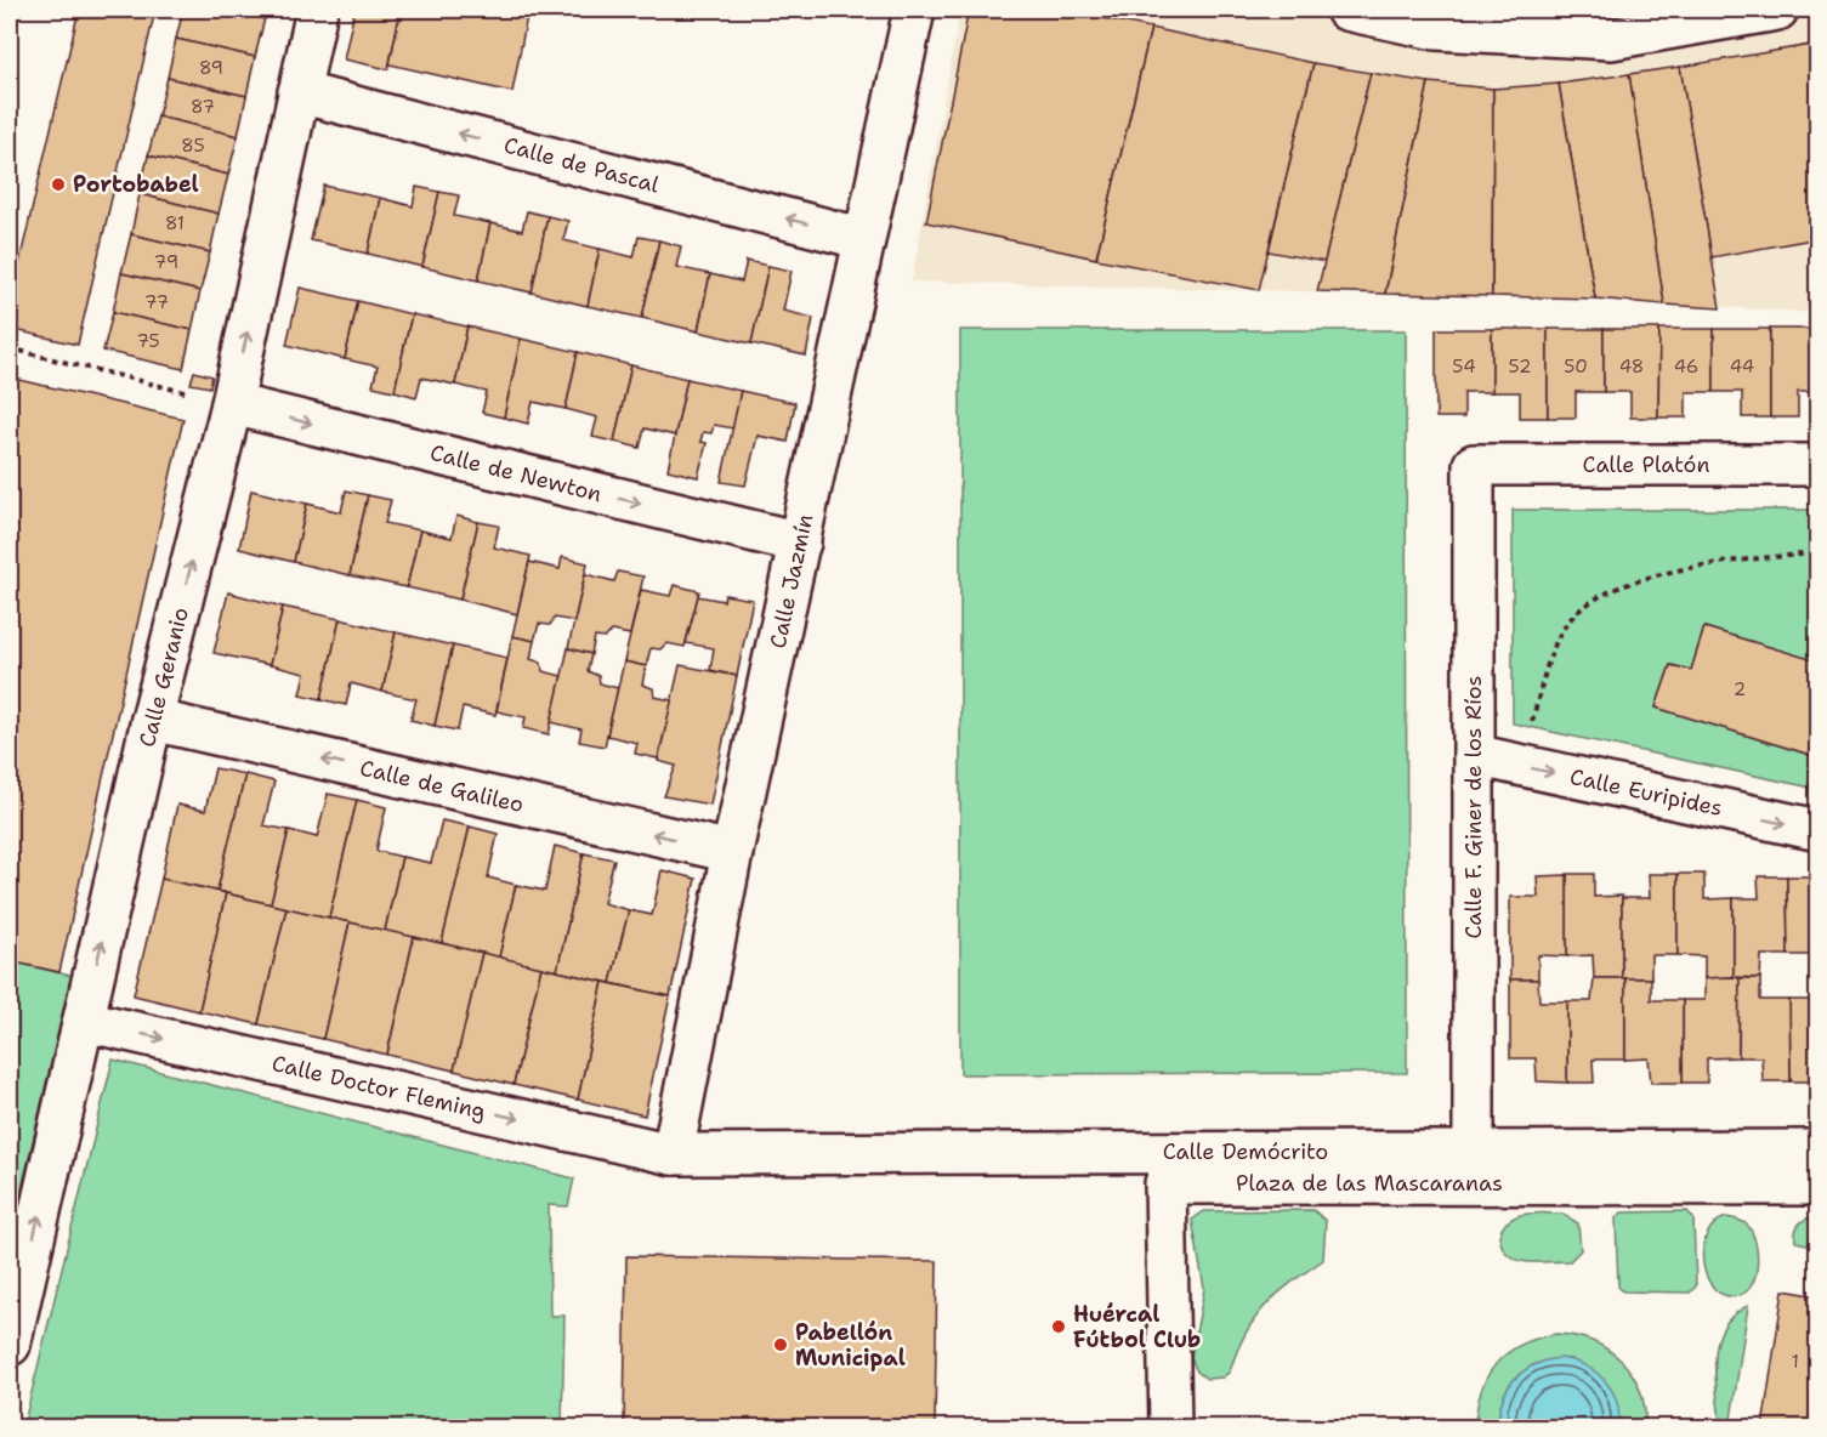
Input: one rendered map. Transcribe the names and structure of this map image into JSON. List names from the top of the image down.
{
  "streets": {
    "street": [
      "Calle de Pascal",
      "Calle Platón",
      "Calle de Newton",
      "Calle Jazmín",
      "Calle Geranio",
      "Calle de Galileo",
      "Calle Euripides",
      "Calle F. Giner de los Ríos",
      "Calle Doctor Fleming",
      "Calle Demócrito",
      "Plaza de las Mascaranas"
    ]
  },
  "crossings": [
    ["Calle de Pascal", "Calle Jazmín"],
    ["Calle de Pascal", "Calle Geranio"],
    ["Calle Platón", "Calle F. Giner de los Ríos"],
    ["Calle de Newton", "Calle Jazmín"],
    ["Calle de Newton", "Calle Geranio"],
    ["Calle Jazmín", "Calle de Galileo"],
    ["Calle Jazmín", "Calle Doctor Fleming"],
    ["Calle Jazmín", "Calle Demócrito"],
    ["Calle Geranio", "Calle de Galileo"],
    ["Calle Geranio", "Calle Doctor Fleming"],
    ["Calle Euripides", "Calle F. Giner de los Ríos"],
    ["Calle F. Giner de los Ríos", "Calle Demócrito"],
    ["Calle Doctor Fleming", "Calle Demócrito"]
  ],
  "one_way": [
    "Calle de Pascal",
    "Calle de Newton",
    "Calle Geranio",
    "Calle de Galileo",
    "Calle Euripides",
    "Calle Doctor Fleming"
  ],
  "places": ["Portobabel", "Huércal Fútbol Club", "Pabellón Municipal"],
  "house_numbers": [
    "89",
    "87",
    "85",
    "81",
    "79",
    "77",
    "75",
    "54",
    "52",
    "50",
    "48",
    "46",
    "44",
    "2",
    "1"
  ]
}
